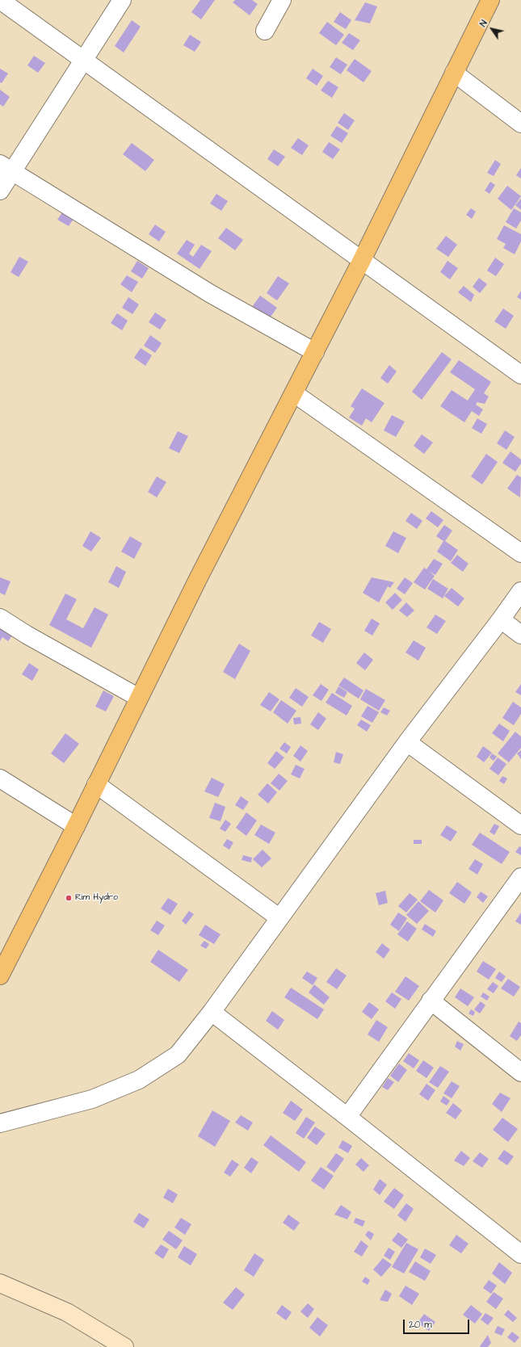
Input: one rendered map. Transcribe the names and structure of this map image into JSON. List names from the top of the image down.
{
  "places": ["Rim Hydro"],
  "scale_bar": "20 m",
  "north": "top left"
}
